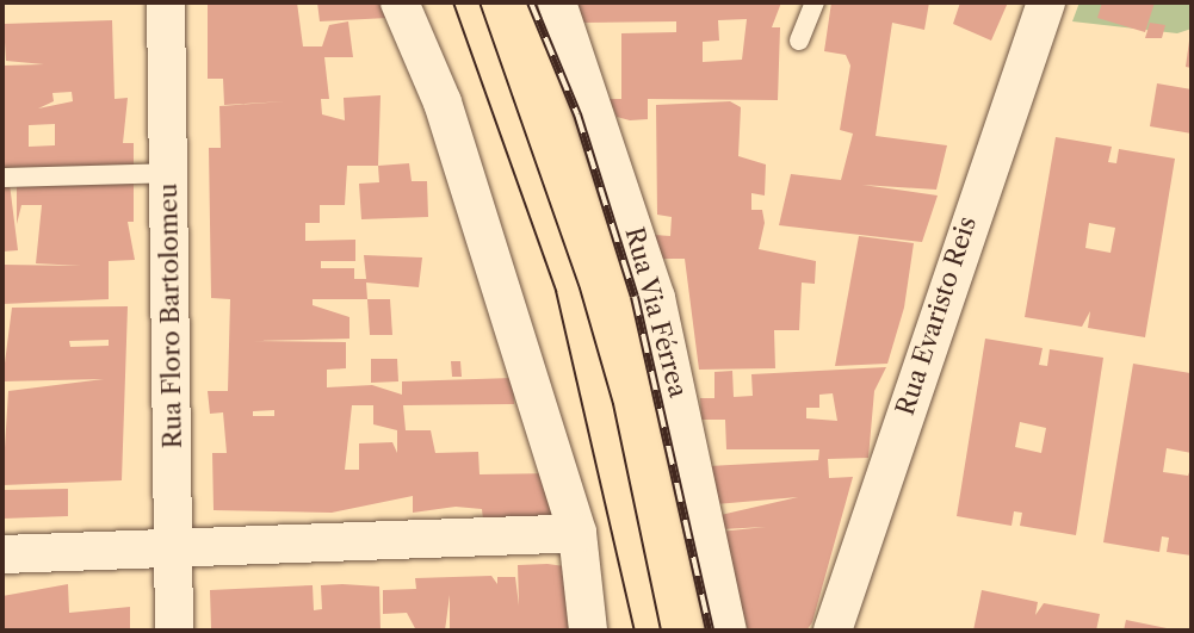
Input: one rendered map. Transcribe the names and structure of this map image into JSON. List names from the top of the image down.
{
  "streets": {
    "street": ["Rua Via Férrea", "Rua Floro Bartolomeu", "Rua Evaristo Reis"]
  }
}
